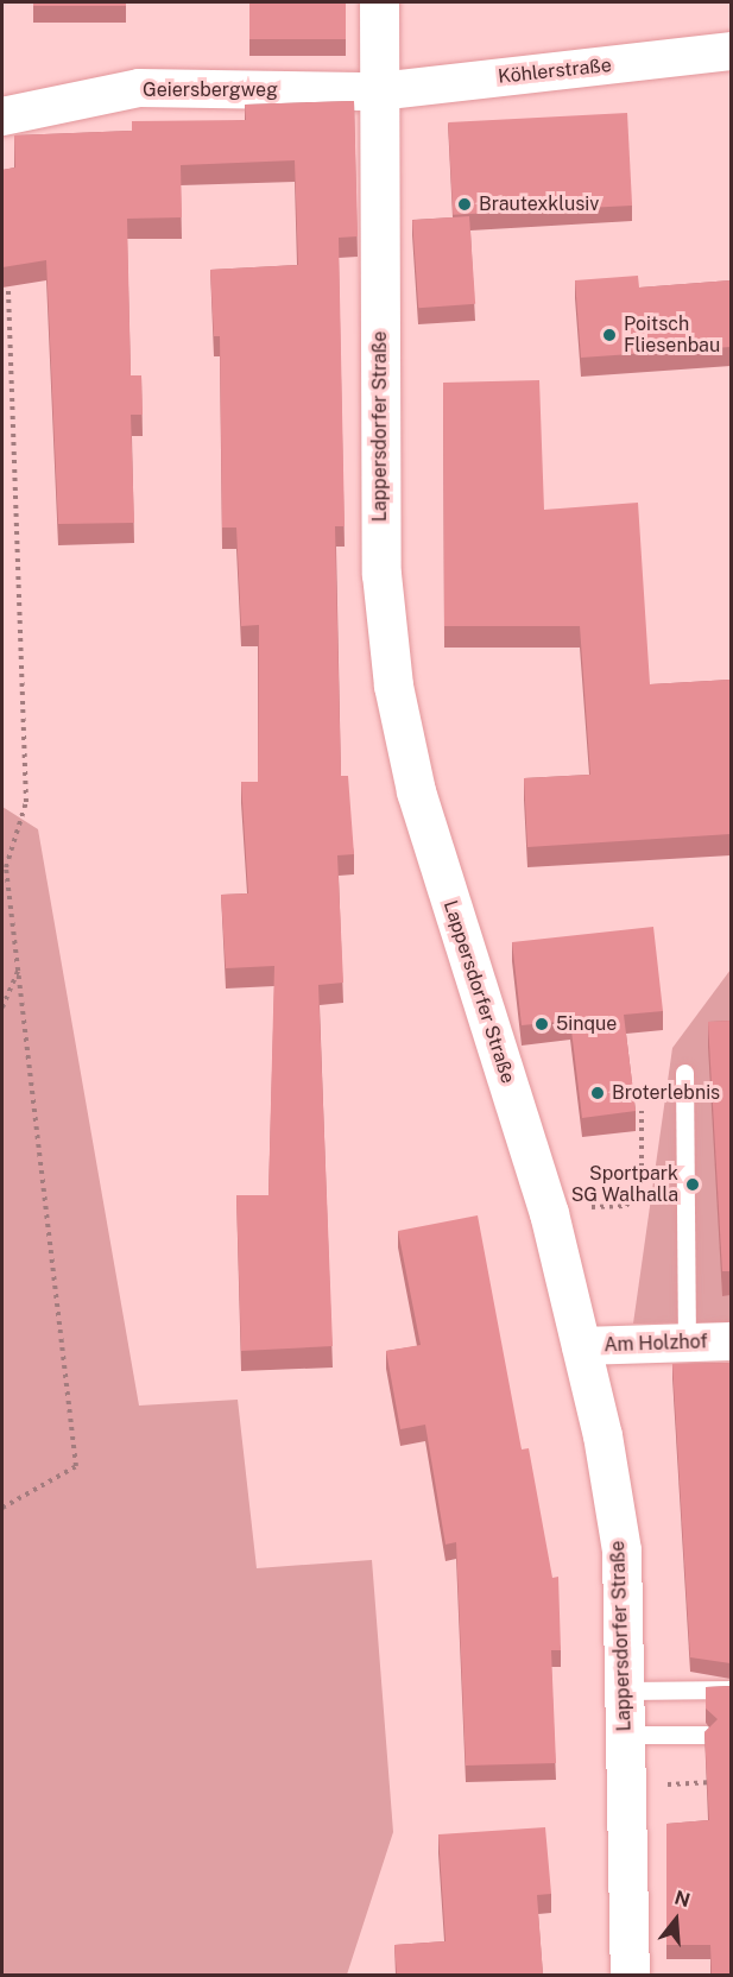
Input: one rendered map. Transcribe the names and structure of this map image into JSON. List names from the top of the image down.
{
  "streets": {
    "street": [
      "Köhlerstraße",
      "Geiersbergweg",
      "Lappersdorfer Straße",
      "Am Holzhof"
    ]
  },
  "crossings": [
    ["Köhlerstraße", "Geiersbergweg"],
    ["Köhlerstraße", "Lappersdorfer Straße"],
    ["Geiersbergweg", "Lappersdorfer Straße"],
    ["Lappersdorfer Straße", "Am Holzhof"]
  ],
  "places": [
    "Brautexklusiv",
    "Poitsch Fliesenbau",
    "5inque",
    "Broterlebnis",
    "Sportpark SG Walhalla"
  ],
  "north": "top"
}
